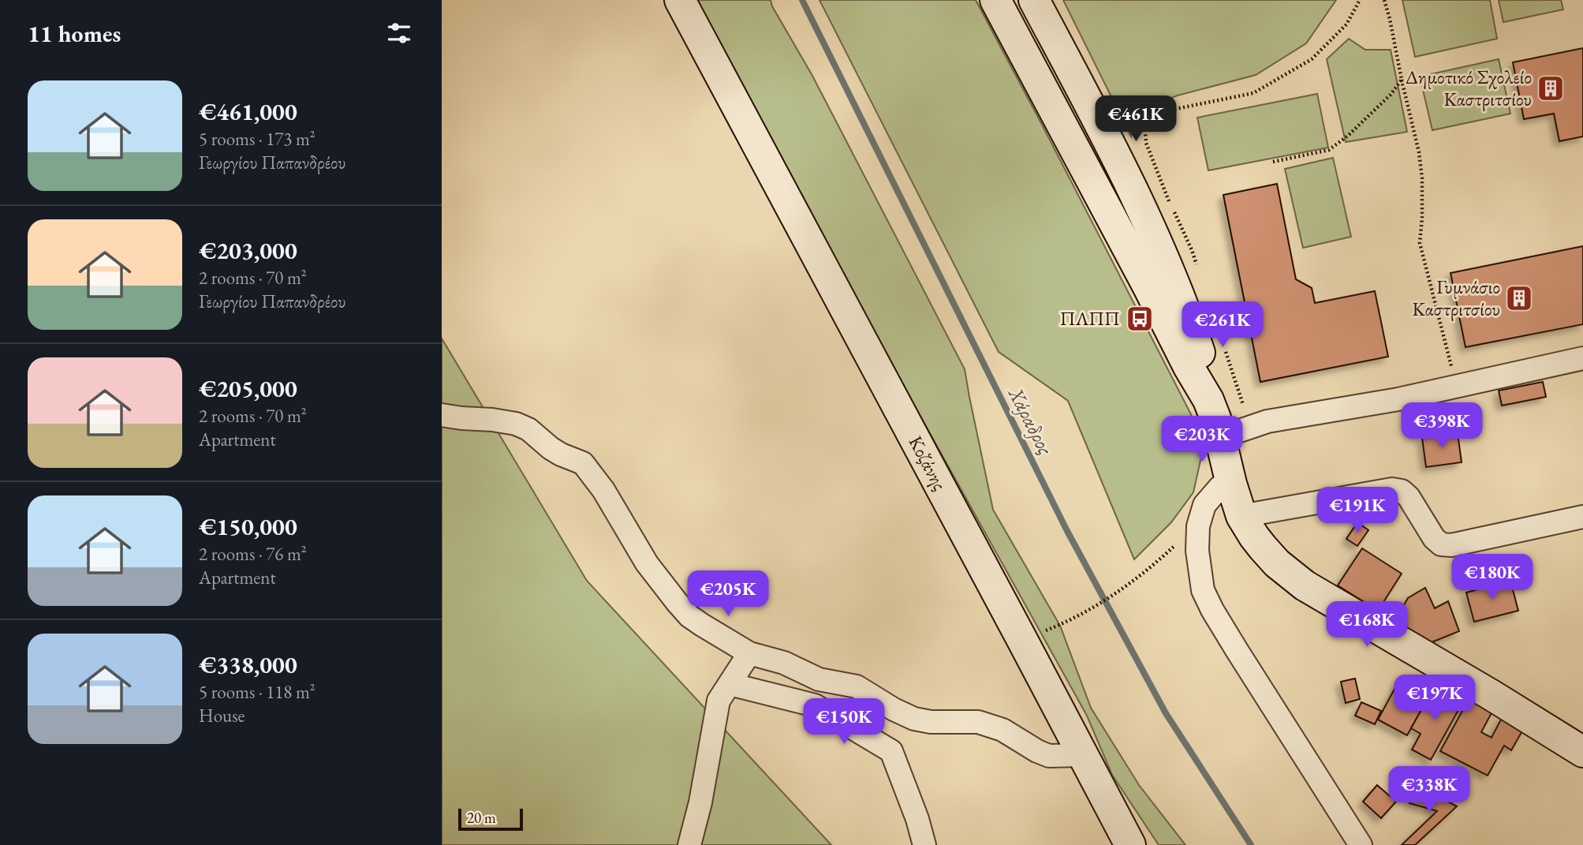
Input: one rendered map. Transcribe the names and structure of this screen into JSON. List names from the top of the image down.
{
  "streets": {
    "main road": ["Κοζάνης"]
  },
  "water": ["Χάραδρος"],
  "places": {
    "building": ["Δημοτικό Σχολείο Καστριτσίου", "Γυμνάσιο Καστριτσίου"],
    "bus stop": ["ΠΛΠΠ"]
  },
  "scale_bar": "20 m",
  "page": {
    "heading": "11 homes",
    "list": [
      {
        "name": "€461,000",
        "note": "5 rooms · 173 m² · Γεωργίου Παπανδρέου"
      },
      {
        "name": "€203,000",
        "note": "2 rooms · 70 m² · Γεωργίου Παπανδρέου"
      },
      {
        "name": "€205,000",
        "note": "2 rooms · 70 m² · Apartment"
      },
      {
        "name": "€150,000",
        "note": "2 rooms · 76 m² · Apartment"
      },
      {
        "name": "€338,000",
        "note": "5 rooms · 118 m² · House"
      }
    ],
    "price": [
      "€461K",
      "€261K",
      "€398K",
      "€203K",
      "€191K",
      "€180K",
      "€205K",
      "€168K",
      "€197K",
      "€150K",
      "€338K"
    ],
    "scale": "20 m"
  }
}
